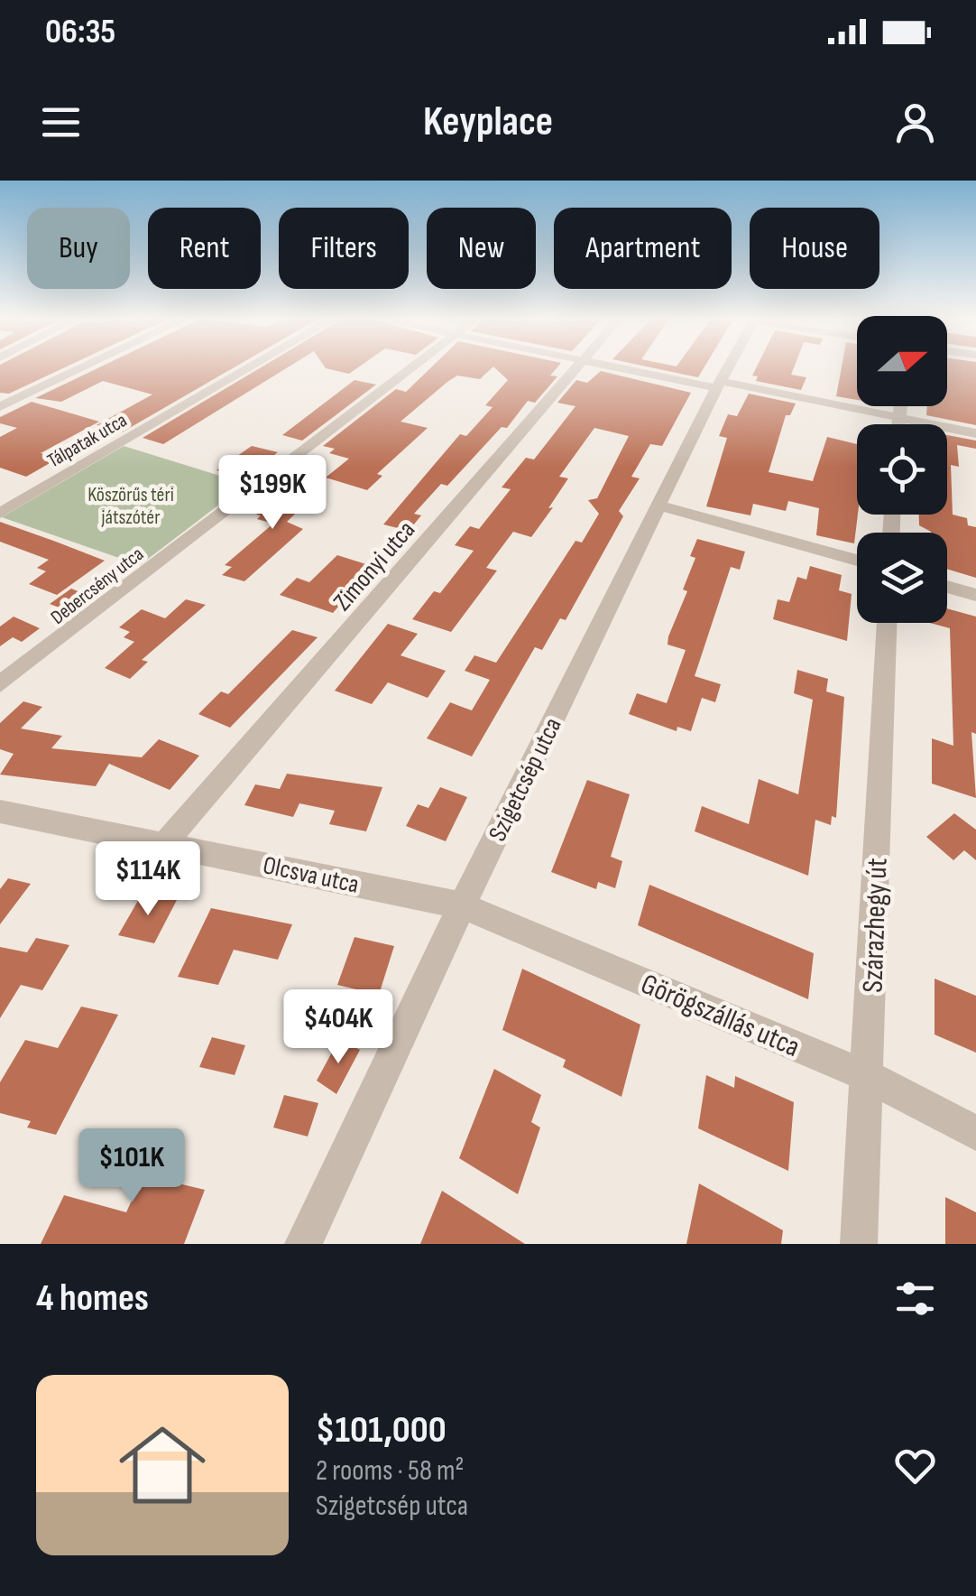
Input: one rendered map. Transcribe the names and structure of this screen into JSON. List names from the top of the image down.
{
  "streets": {
    "street": [
      "Tálpatak utca",
      "Zimonyi utca",
      "Debercsény utca",
      "Szigetcsép utca",
      "Olcsva utca",
      "Szárazhegy út",
      "Görögszállás utca"
    ]
  },
  "crossings": [
    ["Zimonyi utca", "Olcsva utca"],
    ["Szigetcsép utca", "Olcsva utca"],
    ["Szigetcsép utca", "Görögszállás utca"],
    ["Olcsva utca", "Görögszállás utca"],
    ["Szárazhegy út", "Görögszállás utca"]
  ],
  "parks": ["Köszörűs téri játszótér"],
  "north": "right",
  "page": {
    "status": "06:35",
    "header": "Keyplace",
    "chip": [
      "Buy",
      "Rent",
      "Filters",
      "New",
      "Apartment",
      "House"
    ],
    "price": [
      "$199K",
      "$114K",
      "$404K",
      "$101K"
    ],
    "heading": "4 homes",
    "list": [
      {
        "name": "$101,000",
        "note": "2 rooms · 58 m² · Szigetcsép utca"
      }
    ]
  }
}
